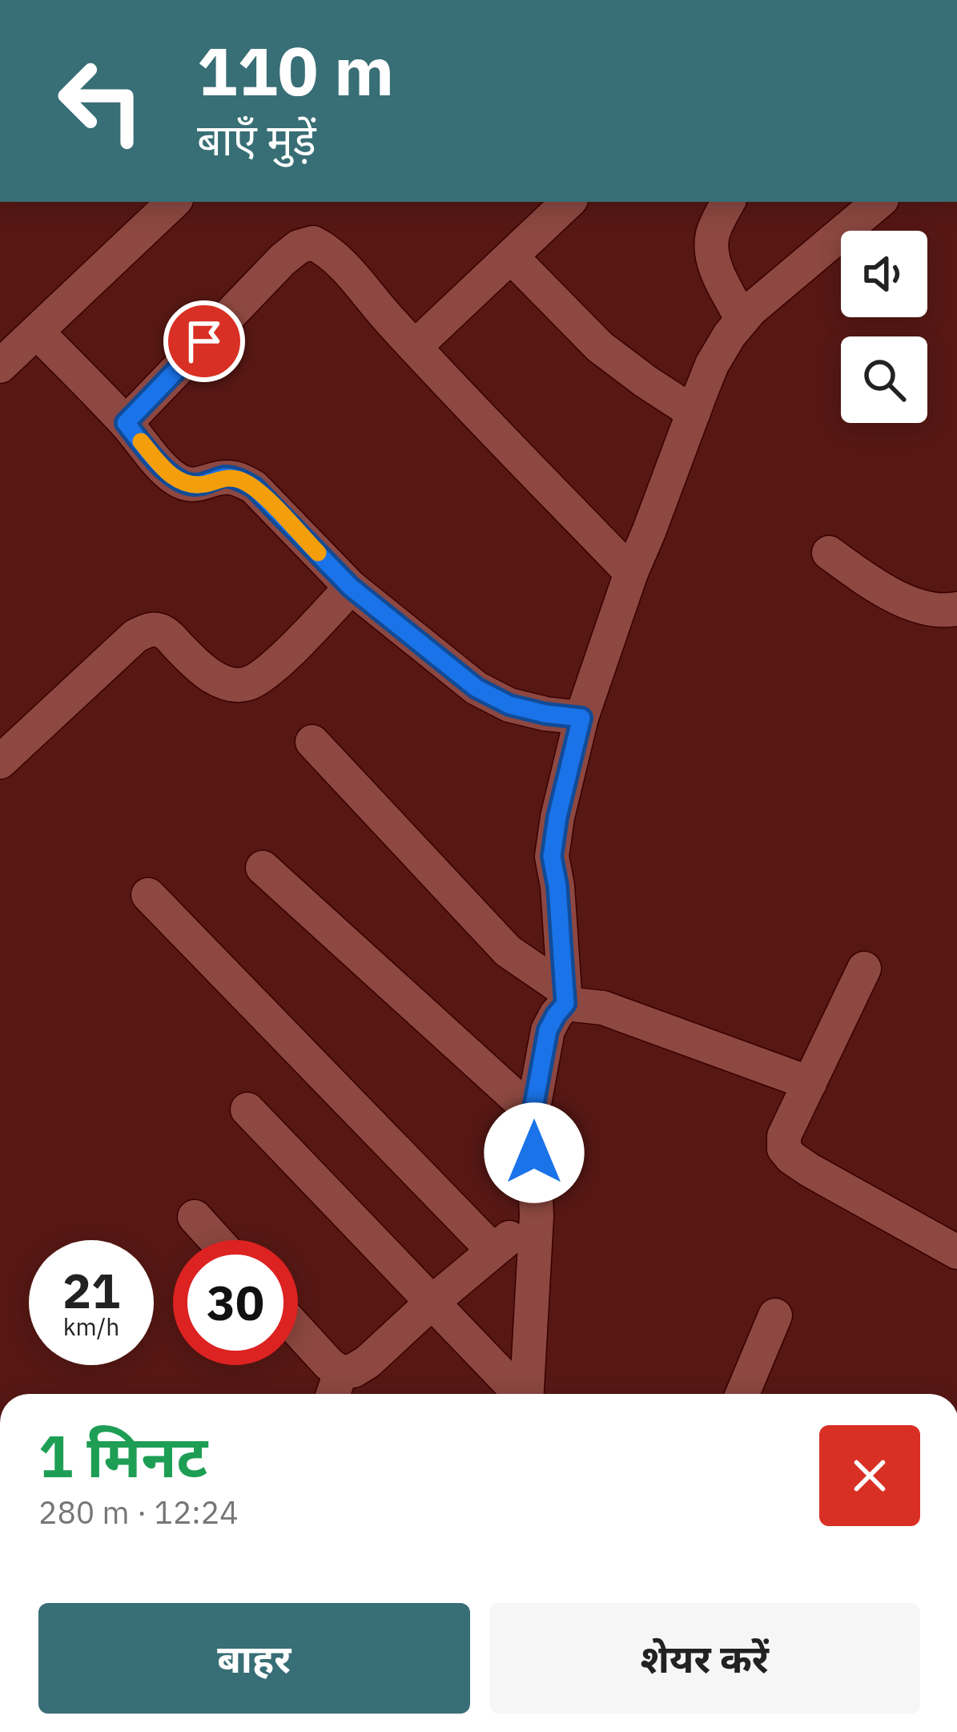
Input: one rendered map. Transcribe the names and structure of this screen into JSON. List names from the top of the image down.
{
  "page": {
    "turn": ["110 m", "बाएँ मुड़ें"],
    "speed": "21 km/h",
    "limit": "30",
    "heading": ["1 मिनट", "280 m · 12:24"],
    "buttons": ["बाहर", "शेयर करें"]
  }
}
